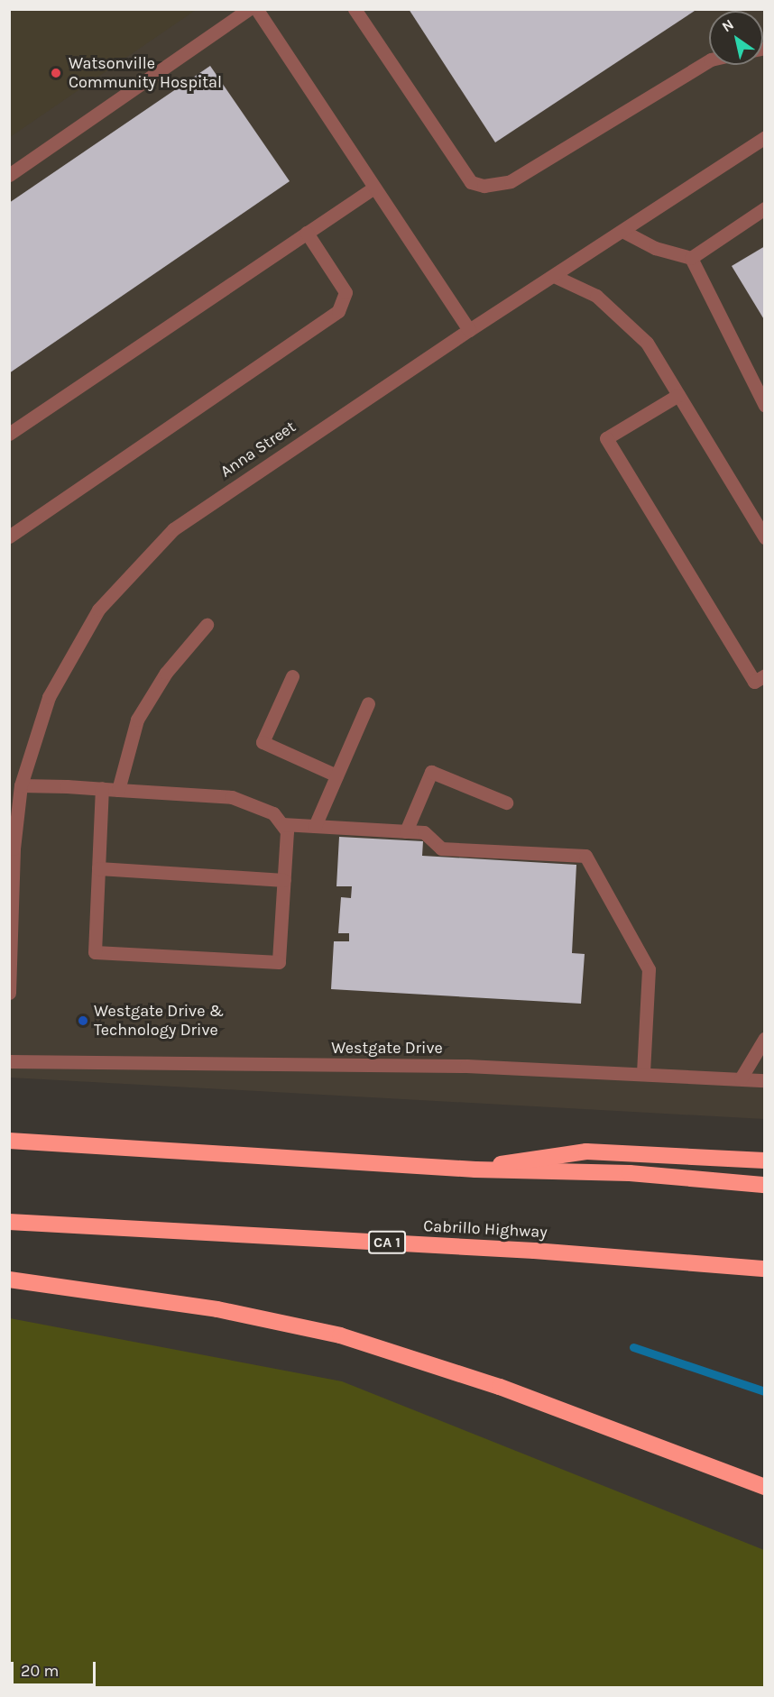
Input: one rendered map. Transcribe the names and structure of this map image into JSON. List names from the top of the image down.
{
  "streets": {
    "highway": ["Cabrillo Highway", "CA 1"],
    "street": ["Anna Street", "Westgate Drive"]
  },
  "places": ["Watsonville Community Hospital", "Westgate Drive & Technology Drive"],
  "scale_bar": "20 m",
  "north": "top left"
}
